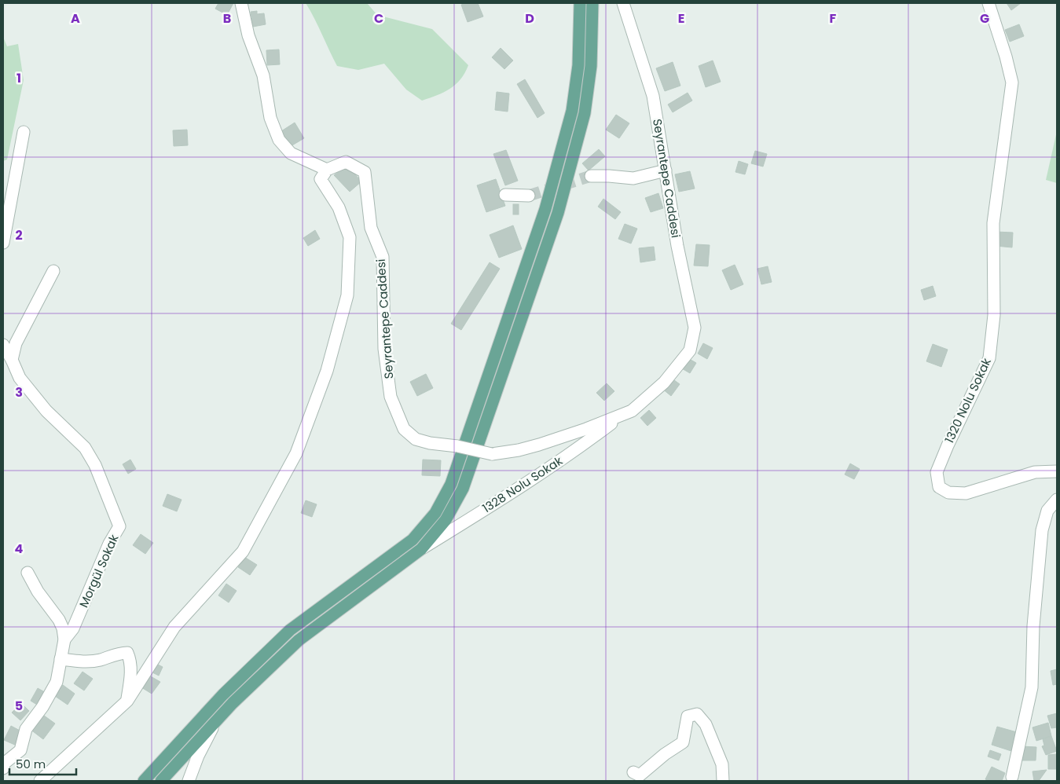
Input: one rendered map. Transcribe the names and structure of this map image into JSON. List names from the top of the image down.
{
  "streets": {
    "street": [
      "Seyrantepe Caddesi",
      "1320 Nolu Sokak",
      "1328 Nolu Sokak",
      "Morgül Sokak"
    ]
  },
  "crossings": [
    ["Seyrantepe Caddesi", "1328 Nolu Sokak"]
  ],
  "scale_bar": "50 m",
  "grid": {
    "columns": [
      "A",
      "B",
      "C",
      "D",
      "E",
      "F",
      "G"
    ],
    "rows": [
      "1",
      "2",
      "3",
      "4",
      "5"
    ]
  }
}
